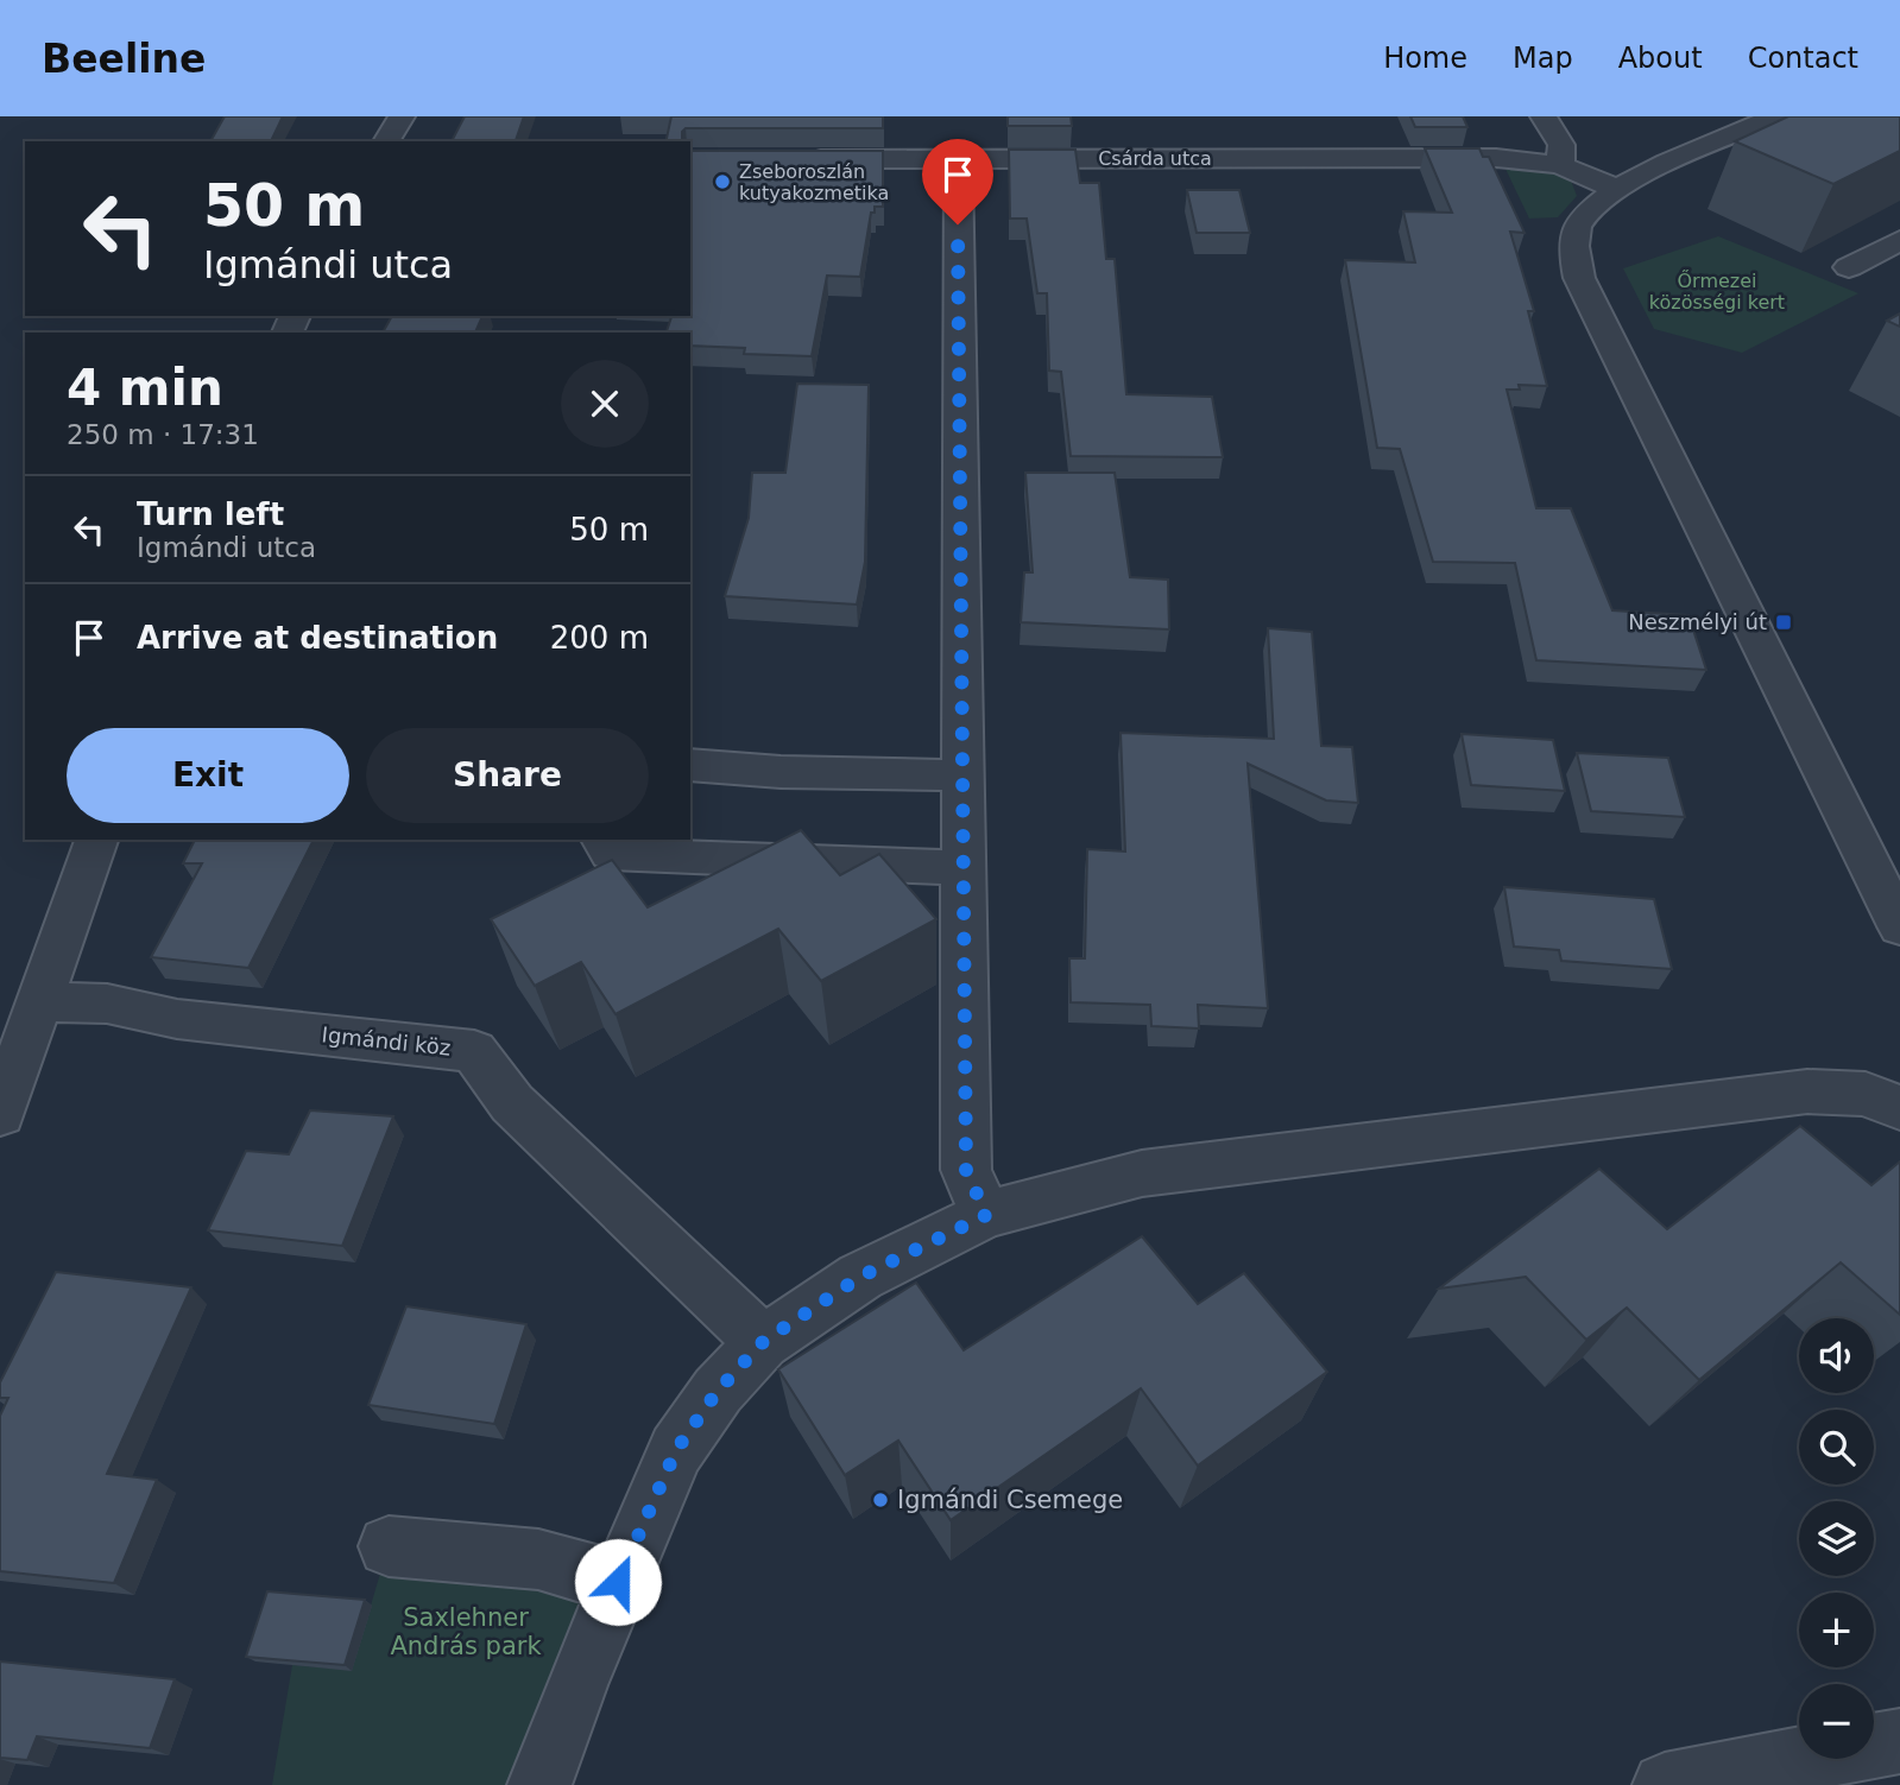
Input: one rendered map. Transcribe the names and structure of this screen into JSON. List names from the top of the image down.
{
  "streets": {
    "street": ["Csárda utca", "Igmándi köz"]
  },
  "parks": ["Őrmezei közösségi kert", "Saxlehner András park"],
  "places": {
    "other": ["Zseboroszlán kutyakozmetika", "Igmándi Csemege"],
    "transit": ["Neszmélyi út"]
  },
  "page": {
    "header": "Beeline",
    "nav": [
      "Home",
      "Map",
      "About",
      "Contact"
    ],
    "turn": ["50 m", "Igmándi utca"],
    "heading": ["4 min", "250 m · 17:31"],
    "list": [
      {
        "name": "Turn left",
        "note": "Igmándi utca",
        "value": "50 m"
      },
      {
        "name": "Arrive at destination",
        "value": "200 m"
      }
    ],
    "buttons": ["Exit", "Share"],
    "map_buttons": ["+", "−"]
  }
}
